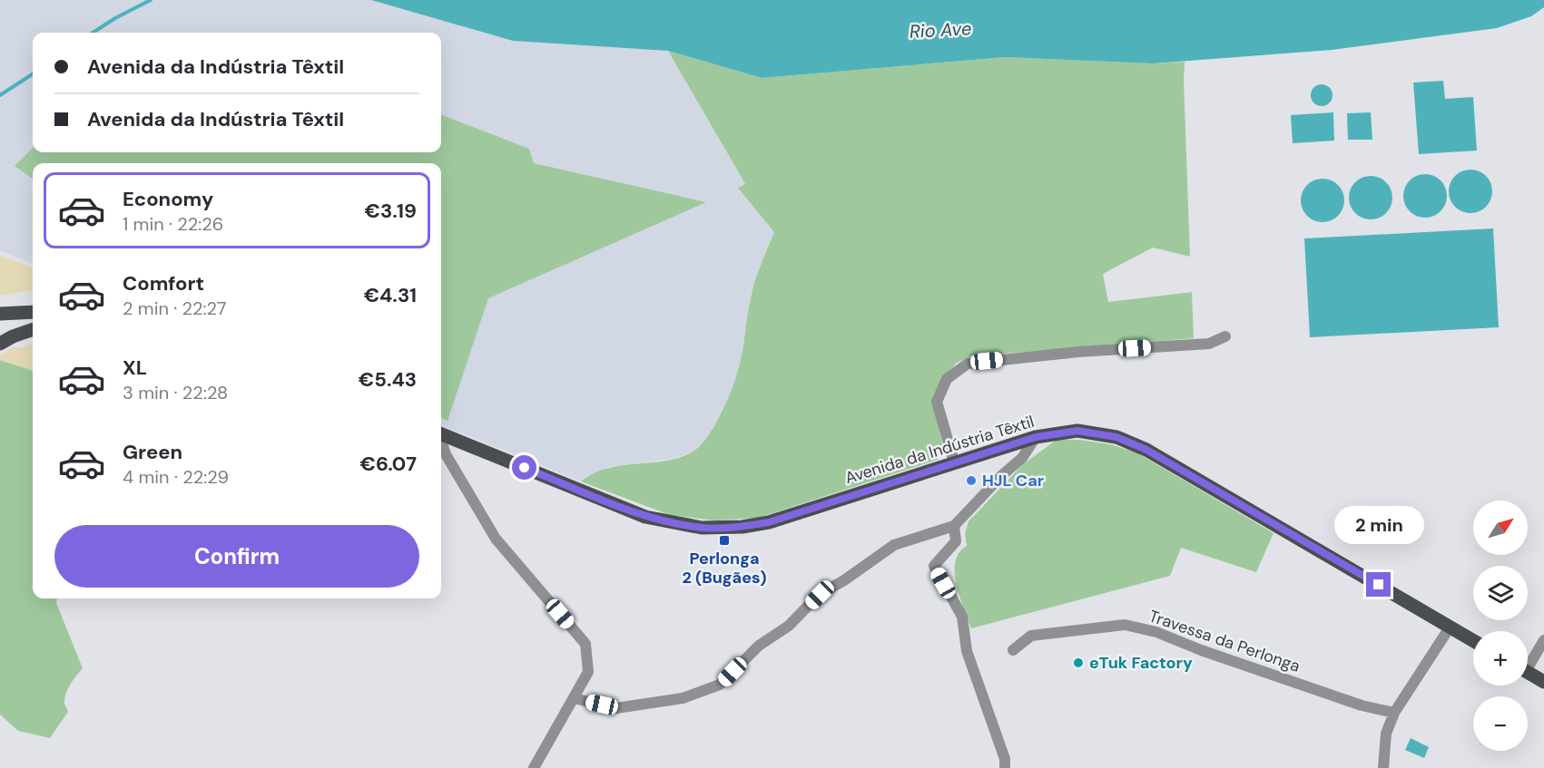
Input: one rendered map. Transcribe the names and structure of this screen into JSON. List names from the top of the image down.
{
  "streets": {
    "main road": ["Avenida da Indústria Têxtil"],
    "street": ["Travessa da Perlonga"]
  },
  "water": ["Rio Ave"],
  "places": {
    "other": ["HJL Car", "eTuk Factory"],
    "transit": ["Perlonga 2 (Bugães)"]
  },
  "north": "top right",
  "page": {
    "banner": ["Avenida da Indústria Têxtil", "Avenida da Indústria Têxtil"],
    "list": [
      {
        "name": "Economy",
        "note": "1 min · 22:26",
        "value": "€3.19"
      },
      {
        "name": "Comfort",
        "note": "2 min · 22:27",
        "value": "€4.31"
      },
      {
        "name": "XL",
        "note": "3 min · 22:28",
        "value": "€5.43"
      },
      {
        "name": "Green",
        "note": "4 min · 22:29",
        "value": "€6.07"
      }
    ],
    "map_buttons": ["+", "−"],
    "bubble": "2 min",
    "buttons": "Confirm"
  }
}
